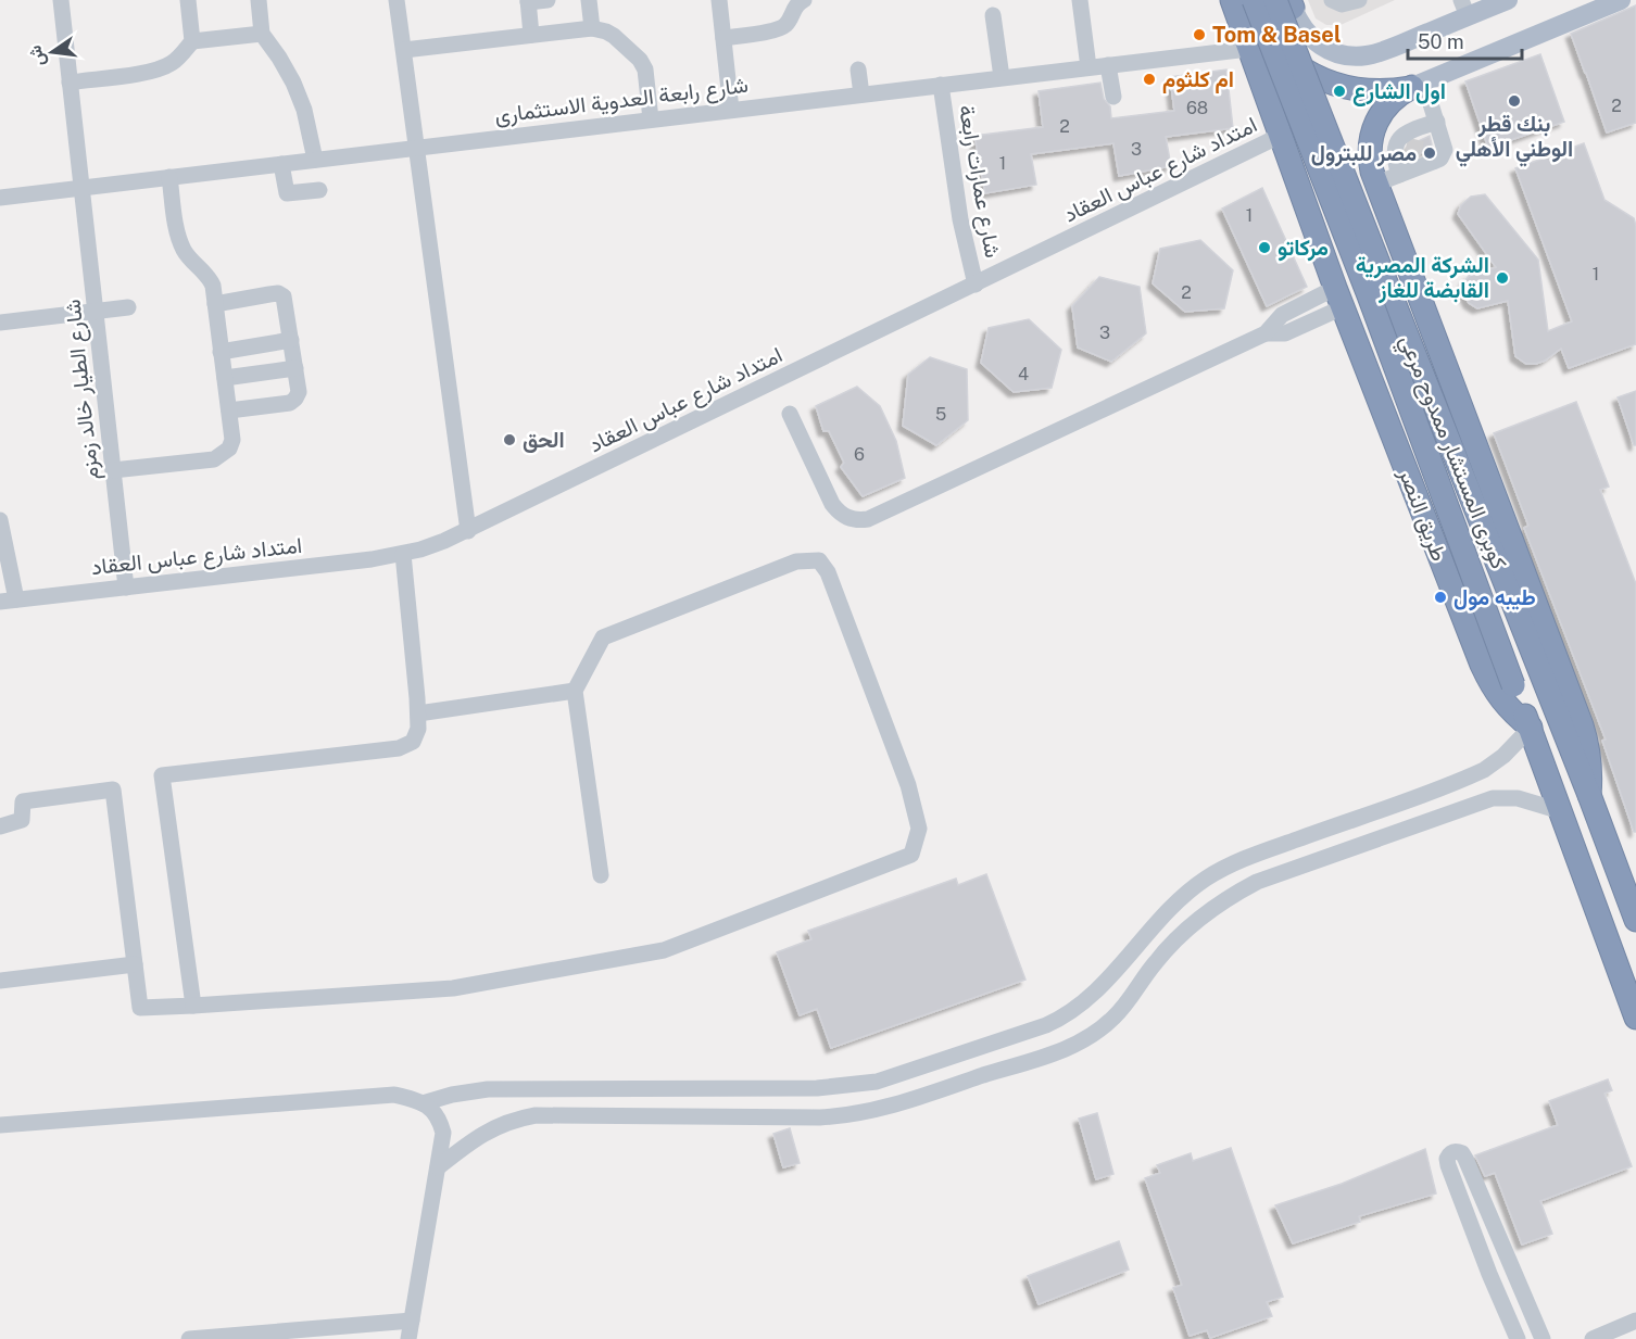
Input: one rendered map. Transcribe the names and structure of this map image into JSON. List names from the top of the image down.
{
  "streets": {
    "highway": ["كوبرى المستشار ممدوح مرعي", "طريق النصر"],
    "street": [
      "شارع رابعة العدوية الاستثمارى",
      "امتداد شارع عباس العقاد",
      "شارع عمارات رابعة",
      "شارع الطيار خالد زمزم"
    ]
  },
  "crossings": [
    ["شارع رابعة العدوية الاستثمارى", "شارع عمارات رابعة"],
    ["شارع رابعة العدوية الاستثمارى", "شارع الطيار خالد زمزم"],
    ["شارع رابعة العدوية الاستثمارى", "طريق النصر"],
    ["امتداد شارع عباس العقاد", "شارع عمارات رابعة"],
    ["امتداد شارع عباس العقاد", "شارع الطيار خالد زمزم"],
    ["امتداد شارع عباس العقاد", "طريق النصر"],
    ["كوبرى المستشار ممدوح مرعي", "طريق النصر"]
  ],
  "places": [
    "Tom & Basel",
    "ام كلثوم",
    "اول الشارع",
    "بنك قطر الوطني الأهلي",
    "مصر للبترول",
    "مركاتو",
    "الشركة المصرية القابضة للغاز",
    "الحق",
    "طيبه مول"
  ],
  "house_numbers": [
    "2",
    "68",
    "2",
    "3",
    "1",
    "1",
    "1",
    "2",
    "3",
    "4",
    "5",
    "6"
  ],
  "scale_bar": "50 m",
  "north": "left"
}
